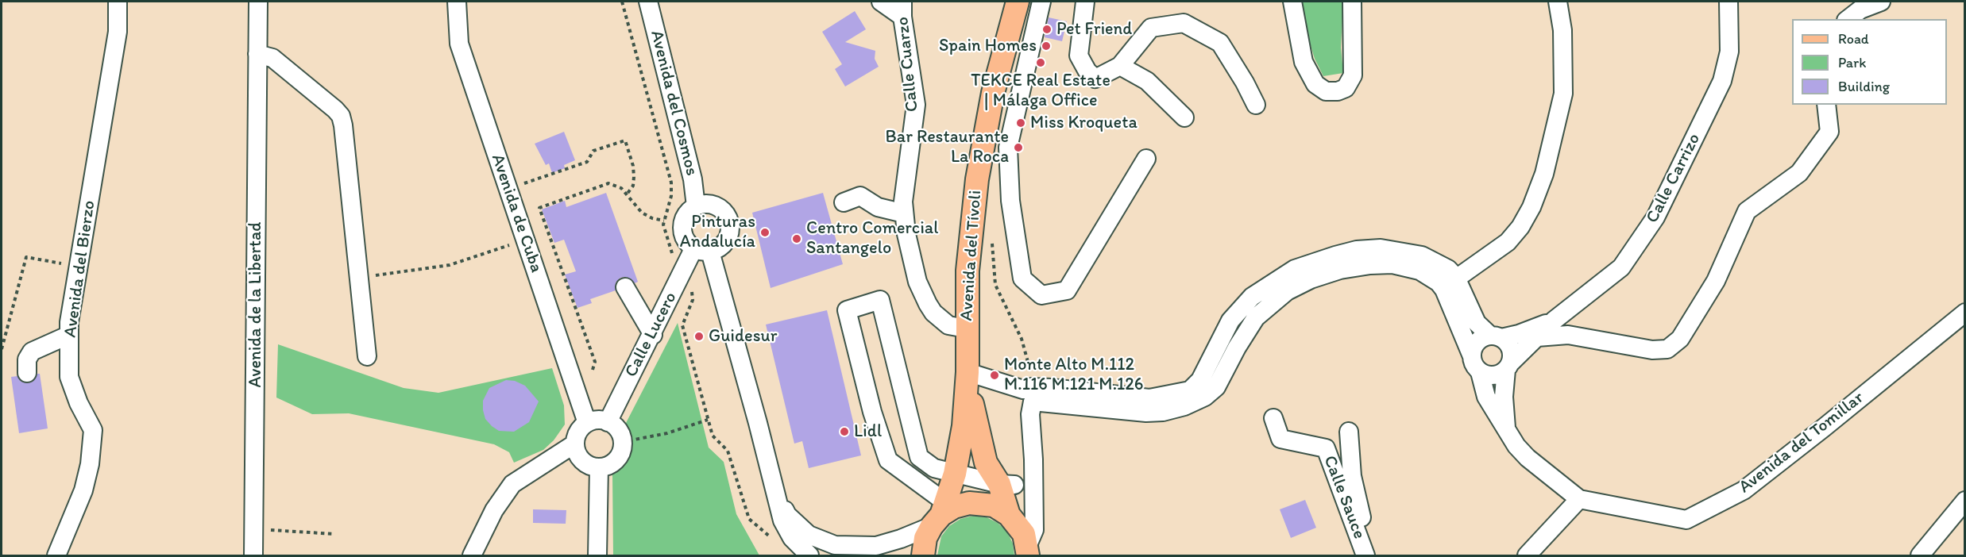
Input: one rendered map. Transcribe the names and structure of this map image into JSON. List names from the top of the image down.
{
  "streets": {
    "main road": ["Avenida del Tívoli"],
    "street": [
      "Calle Cuarzo",
      "Avenida del Cosmos",
      "Calle Carrizo",
      "Avenida de Cuba",
      "Avenida del Bierzo",
      "Avenida de la Libertad",
      "Calle Lucero",
      "Avenida del Tomillar",
      "Calle Sauce"
    ]
  },
  "crossings": [
    ["Calle Cuarzo", "Avenida del Tívoli"],
    ["Avenida del Cosmos", "Calle Lucero"],
    ["Avenida de Cuba", "Calle Lucero"]
  ],
  "places": [
    "Pet Friend",
    "Spain Homes",
    "TEKCE Real Estate | Málaga Office",
    "Miss Kroqueta",
    "Bar Restaurante La Roca",
    "Pinturas Andalucía",
    "Centro Comercial Santangelo",
    "Guidesur",
    "Monte Alto M.112 M.116 M.121 M.126",
    "Lidl"
  ],
  "legend": ["Road", "Park", "Building"]
}
